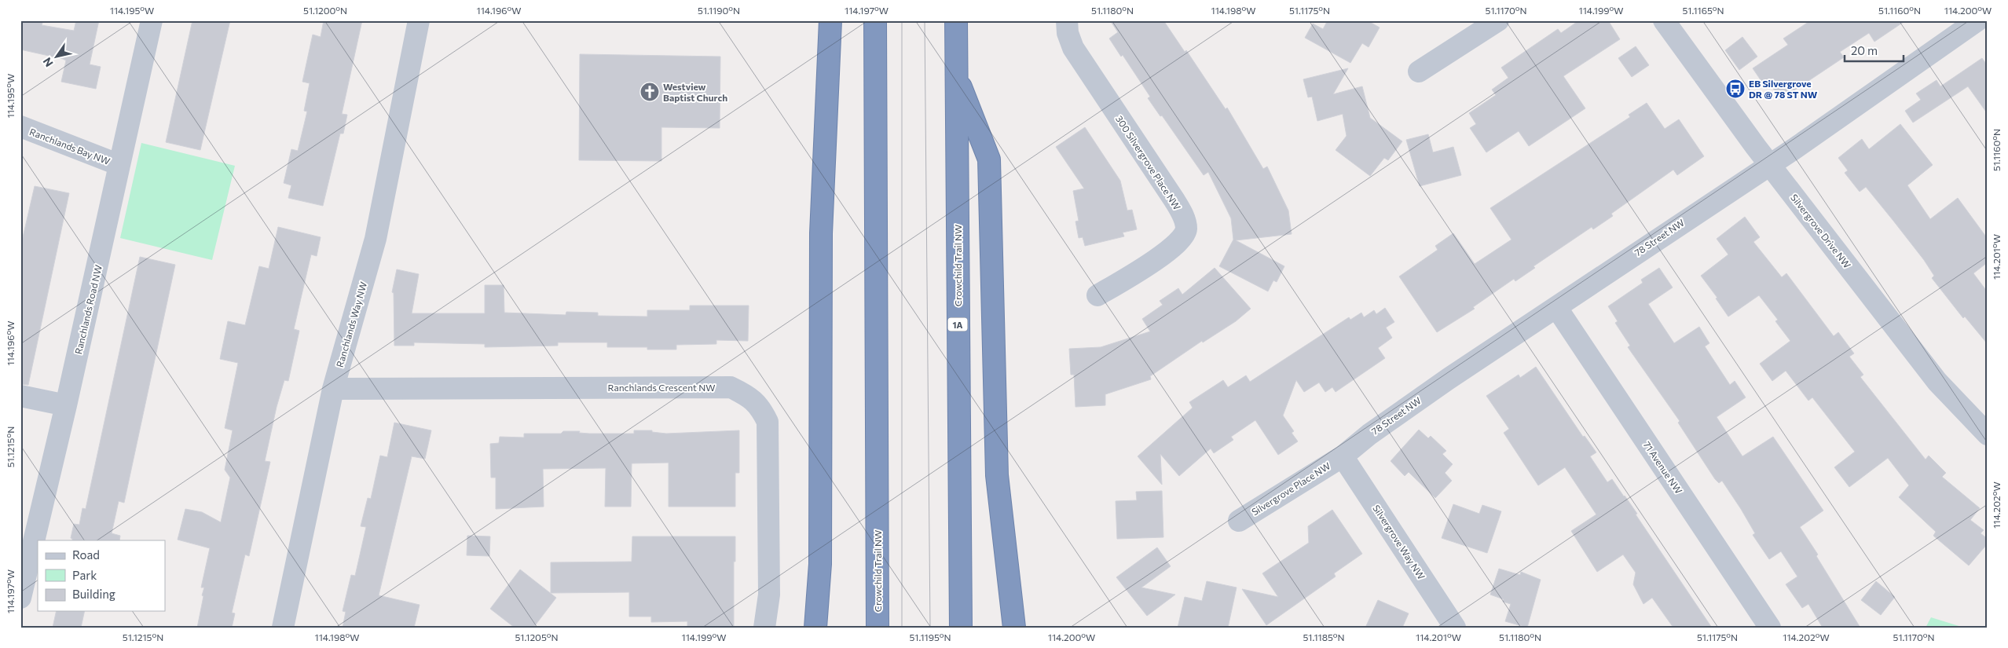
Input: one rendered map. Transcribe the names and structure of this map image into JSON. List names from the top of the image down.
{
  "streets": {
    "highway": ["Crowchild Trail NW", "1A"],
    "street": [
      "Ranchlands Bay NW",
      "300 Silvergrove Place NW",
      "Silvergrove Drive NW",
      "78 Street NW",
      "Ranchlands Road NW",
      "Ranchlands Way NW",
      "Ranchlands Crescent NW",
      "71 Avenue NW",
      "Silvergrove Place NW",
      "Silvergrove Way NW"
    ]
  },
  "crossings": [
    ["Ranchlands Bay NW", "Ranchlands Road NW"],
    ["Silvergrove Drive NW", "78 Street NW"],
    ["78 Street NW", "71 Avenue NW"],
    ["78 Street NW", "Silvergrove Place NW"],
    ["78 Street NW", "Silvergrove Way NW"],
    ["Ranchlands Way NW", "Ranchlands Crescent NW"],
    ["Silvergrove Place NW", "Silvergrove Way NW"]
  ],
  "places": {
    "bus stop": ["EB Silvergrove DR @ 78 ST NW"],
    "church": ["Westview Baptist Church"]
  },
  "legend": ["Road", "Park", "Building"],
  "scale_bar": "20 m",
  "north": "bottom left",
  "coordinates": [
    "114.195°W",
    "51.1200°N",
    "114.196°W",
    "51.1190°N",
    "114.197°W",
    "51.1180°N",
    "114.198°W",
    "51.1175°N",
    "51.1170°N",
    "114.199°W",
    "51.1165°N",
    "51.1160°N",
    "114.200°W",
    "114.201°W",
    "51.1215°N",
    "114.202°W",
    "51.1205°N",
    "51.1195°N",
    "51.1185°N"
  ]
}
